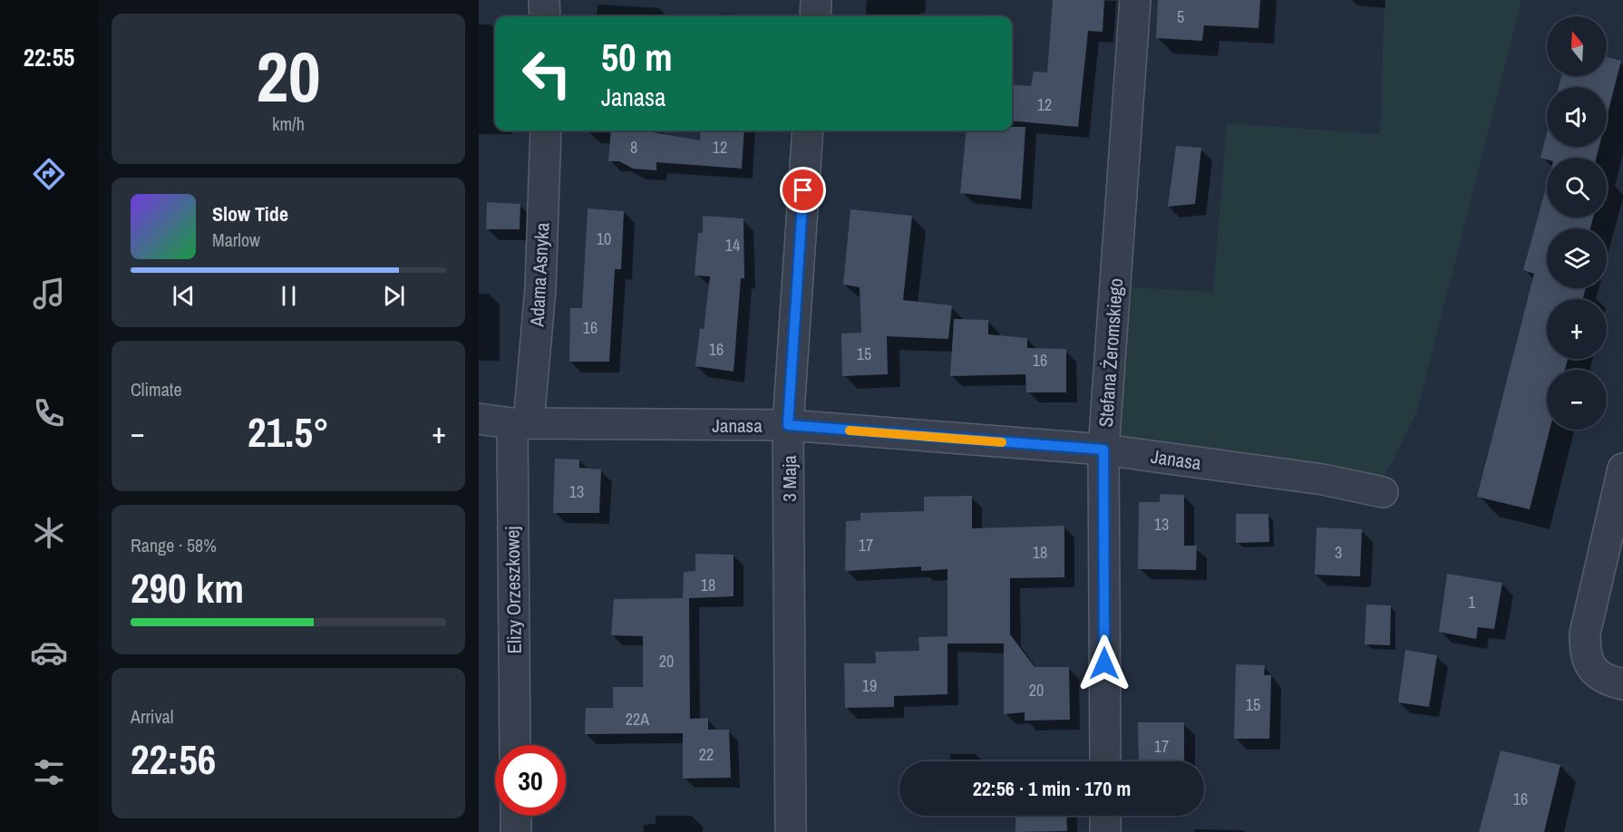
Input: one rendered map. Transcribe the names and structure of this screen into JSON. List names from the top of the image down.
{
  "streets": {
    "street": [
      "Adama Asnyka",
      "Stefana Żeromskiego",
      "Janasa",
      "3 Maja",
      "Elizy Orzeszkowej"
    ]
  },
  "crossings": [
    ["Adama Asnyka", "Janasa"],
    ["Adama Asnyka", "Elizy Orzeszkowej"],
    ["Stefana Żeromskiego", "Janasa"],
    ["Janasa", "3 Maja"],
    ["Janasa", "Elizy Orzeszkowej"]
  ],
  "house_numbers": [
    "5",
    "12",
    "8",
    "12",
    "10",
    "14",
    "16",
    "16",
    "15",
    "16",
    "13",
    "13",
    "17",
    "18",
    "3",
    "18",
    "1",
    "20",
    "19",
    "20",
    "15",
    "22A",
    "17",
    "22",
    "16"
  ],
  "north": "top",
  "page": {
    "tabs": "22:55",
    "tile": [
      ["20", "km/h"],
      "Climate",
      ["Range · 58%", "290 km"],
      ["Arrival", "22:56"]
    ],
    "map_buttons": ["+", "−"],
    "turn": ["50 m", "Janasa"],
    "song": ["Slow Tide", "Marlow"],
    "heat": ["−", "21.5°", "+"],
    "limit": "30",
    "trip": "22:56 · 1 min · 170 m"
  }
}
